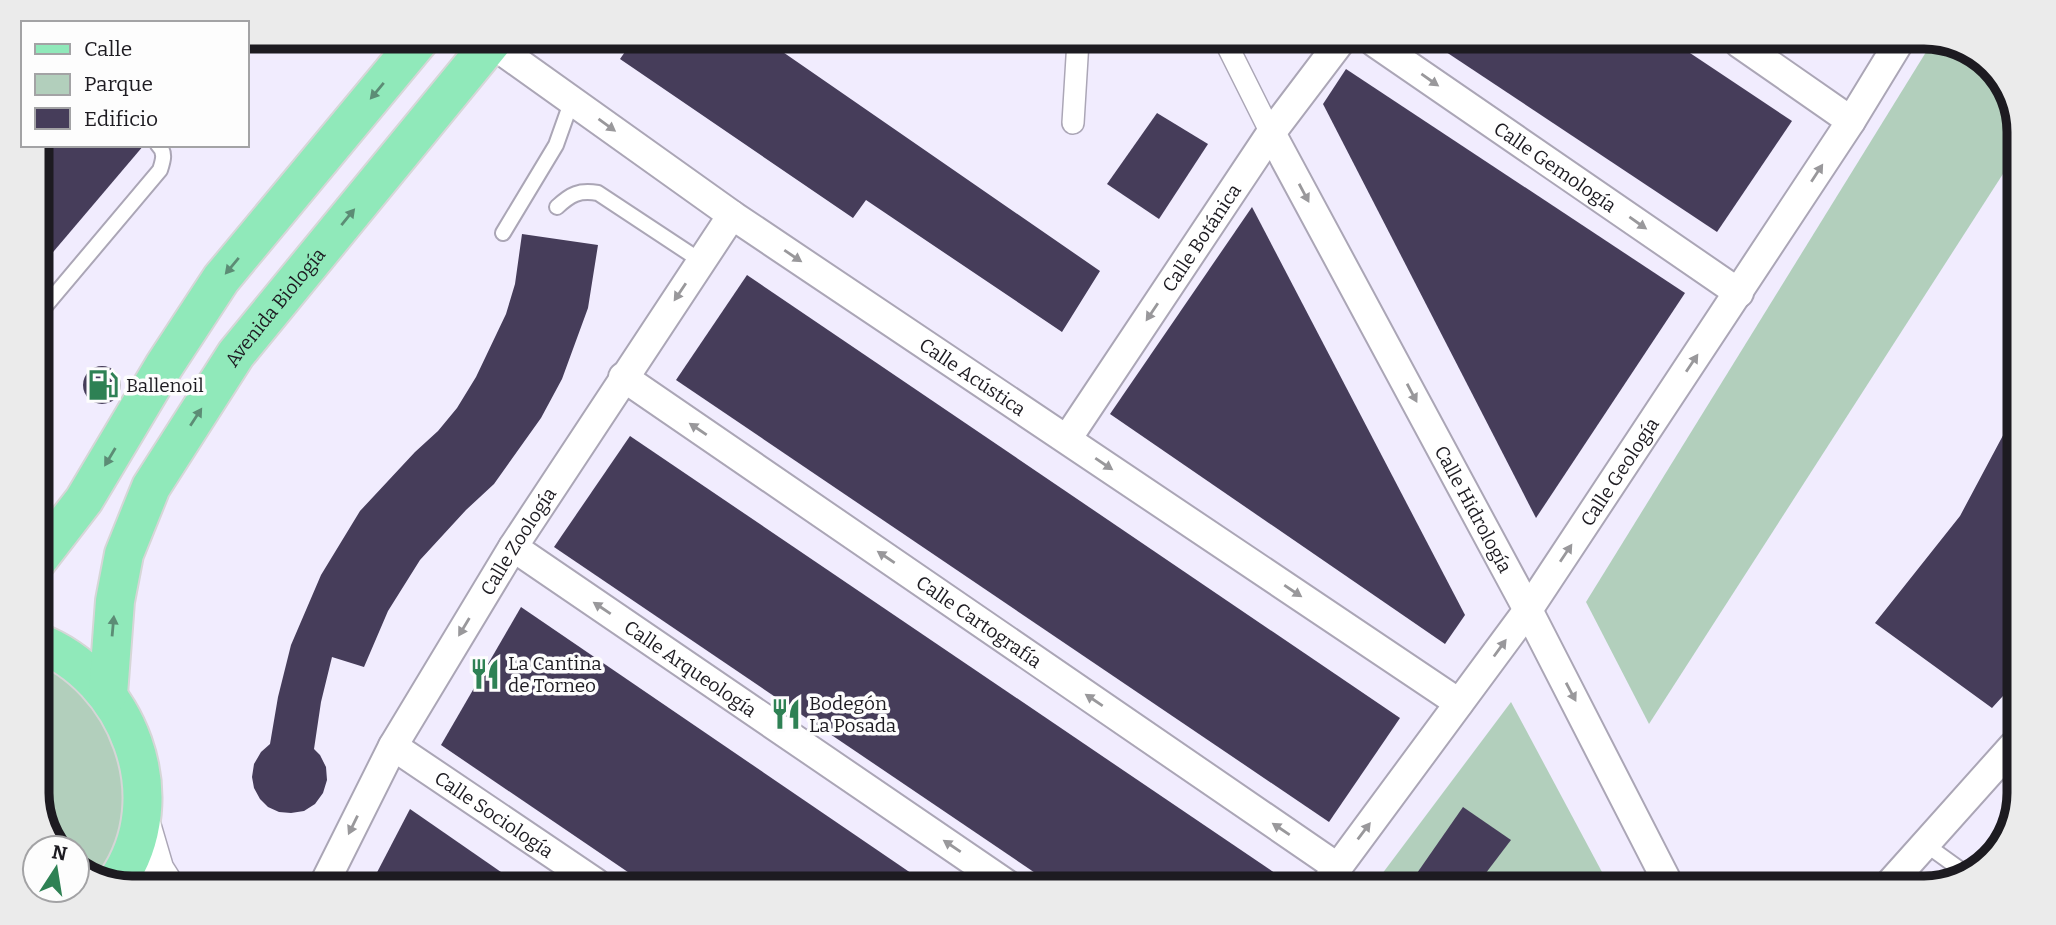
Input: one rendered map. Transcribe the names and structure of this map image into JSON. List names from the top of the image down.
{
  "streets": {
    "main road": ["Avenida Biología"],
    "street": [
      "Calle Gemología",
      "Calle Botánica",
      "Calle Acústica",
      "Calle Geología",
      "Calle Hidrología",
      "Calle Zoología",
      "Calle Cartografía",
      "Calle Arqueología",
      "Calle Sociología"
    ]
  },
  "crossings": [
    ["Calle Gemología", "Calle Geología"],
    ["Calle Botánica", "Calle Acústica"],
    ["Calle Botánica", "Calle Hidrología"],
    ["Calle Acústica", "Calle Geología"],
    ["Calle Acústica", "Calle Zoología"],
    ["Calle Geología", "Calle Hidrología"],
    ["Calle Geología", "Calle Cartografía"],
    ["Calle Zoología", "Calle Cartografía"],
    ["Calle Zoología", "Calle Arqueología"],
    ["Calle Zoología", "Calle Sociología"]
  ],
  "one_way": [
    "Calle Gemología",
    "Calle Botánica",
    "Calle Acústica",
    "Calle Geología",
    "Calle Hidrología",
    "Calle Zoología",
    "Calle Cartografía",
    "Calle Arqueología"
  ],
  "places": {
    "fuel station": ["Ballenoil"],
    "restaurant": ["La Cantina de Torneo", "Bodegón La Posada"]
  },
  "legend": ["Calle", "Parque", "Edificio"],
  "north": "top"
}
